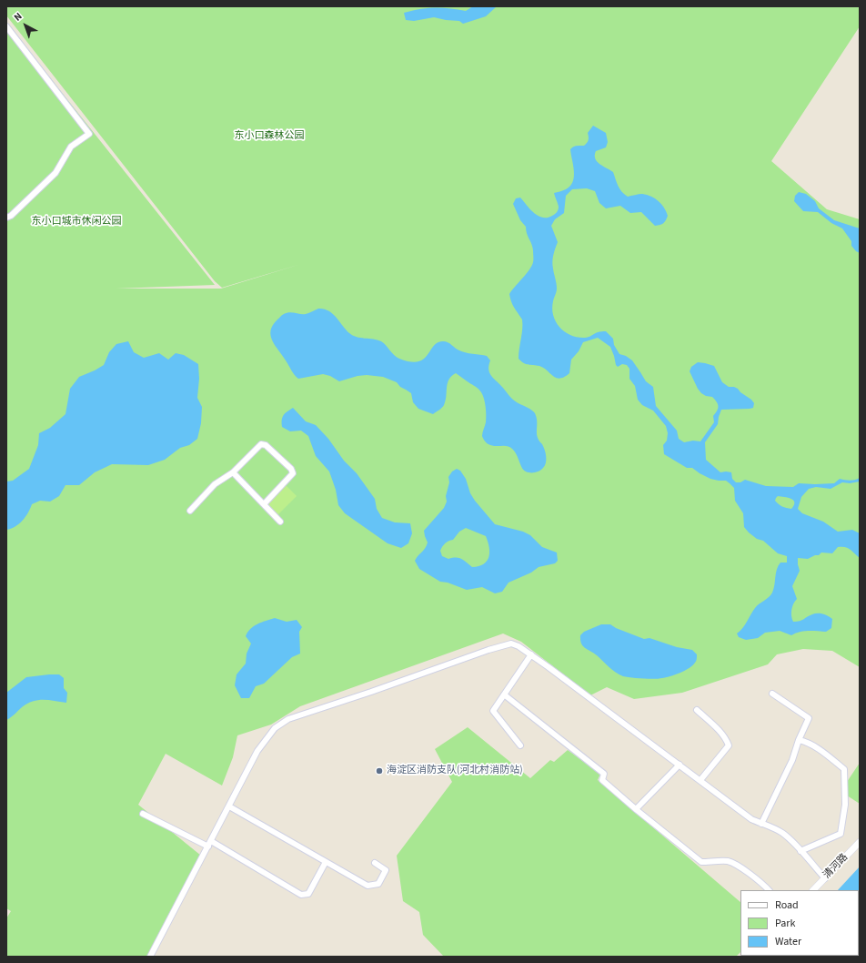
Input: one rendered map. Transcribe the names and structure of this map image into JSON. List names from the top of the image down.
{
  "streets": {
    "street": ["清河路"]
  },
  "parks": ["东小口森林公园", "东小口城市休闲公园"],
  "places": ["海淀区消防支队(河北村消防站)"],
  "legend": ["Road", "Park", "Water"],
  "north": "top left"
}
